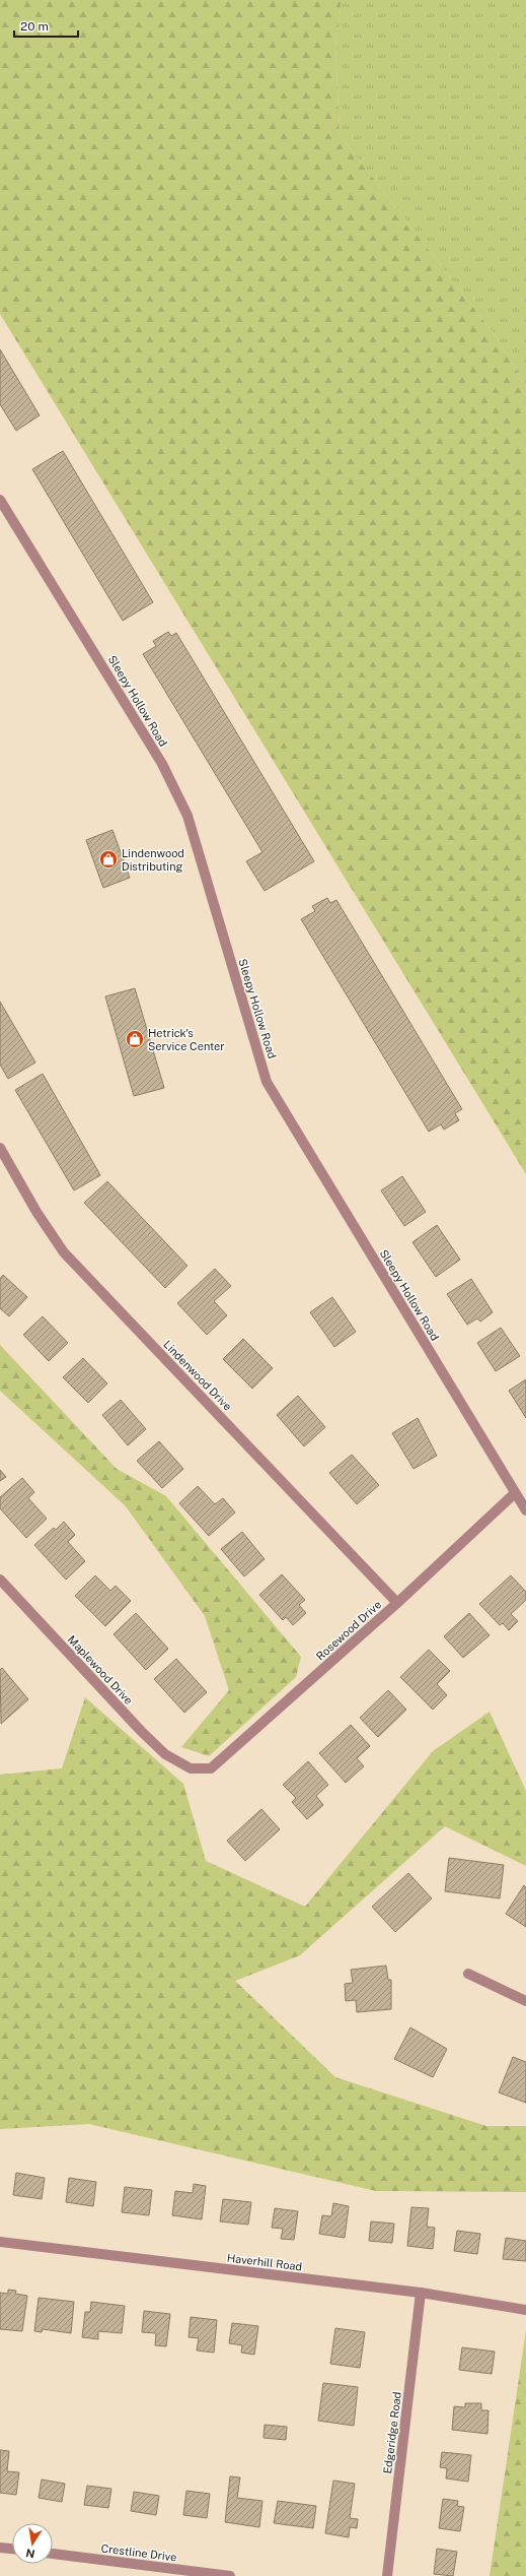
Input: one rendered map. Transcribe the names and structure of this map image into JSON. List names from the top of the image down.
{
  "streets": {
    "street": [
      "Sleepy Hollow Road",
      "Lindenwood Drive",
      "Rosewood Drive",
      "Maplewood Drive",
      "Haverhill Road",
      "Edgeridge Road",
      "Crestline Drive"
    ]
  },
  "crossings": [
    ["Sleepy Hollow Road", "Rosewood Drive"],
    ["Lindenwood Drive", "Rosewood Drive"],
    ["Rosewood Drive", "Maplewood Drive"],
    ["Haverhill Road", "Edgeridge Road"]
  ],
  "places": {
    "shop": ["Lindenwood Distributing", "Hetrick's Service Center"]
  },
  "scale_bar": "20 m",
  "north": "bottom"
}
